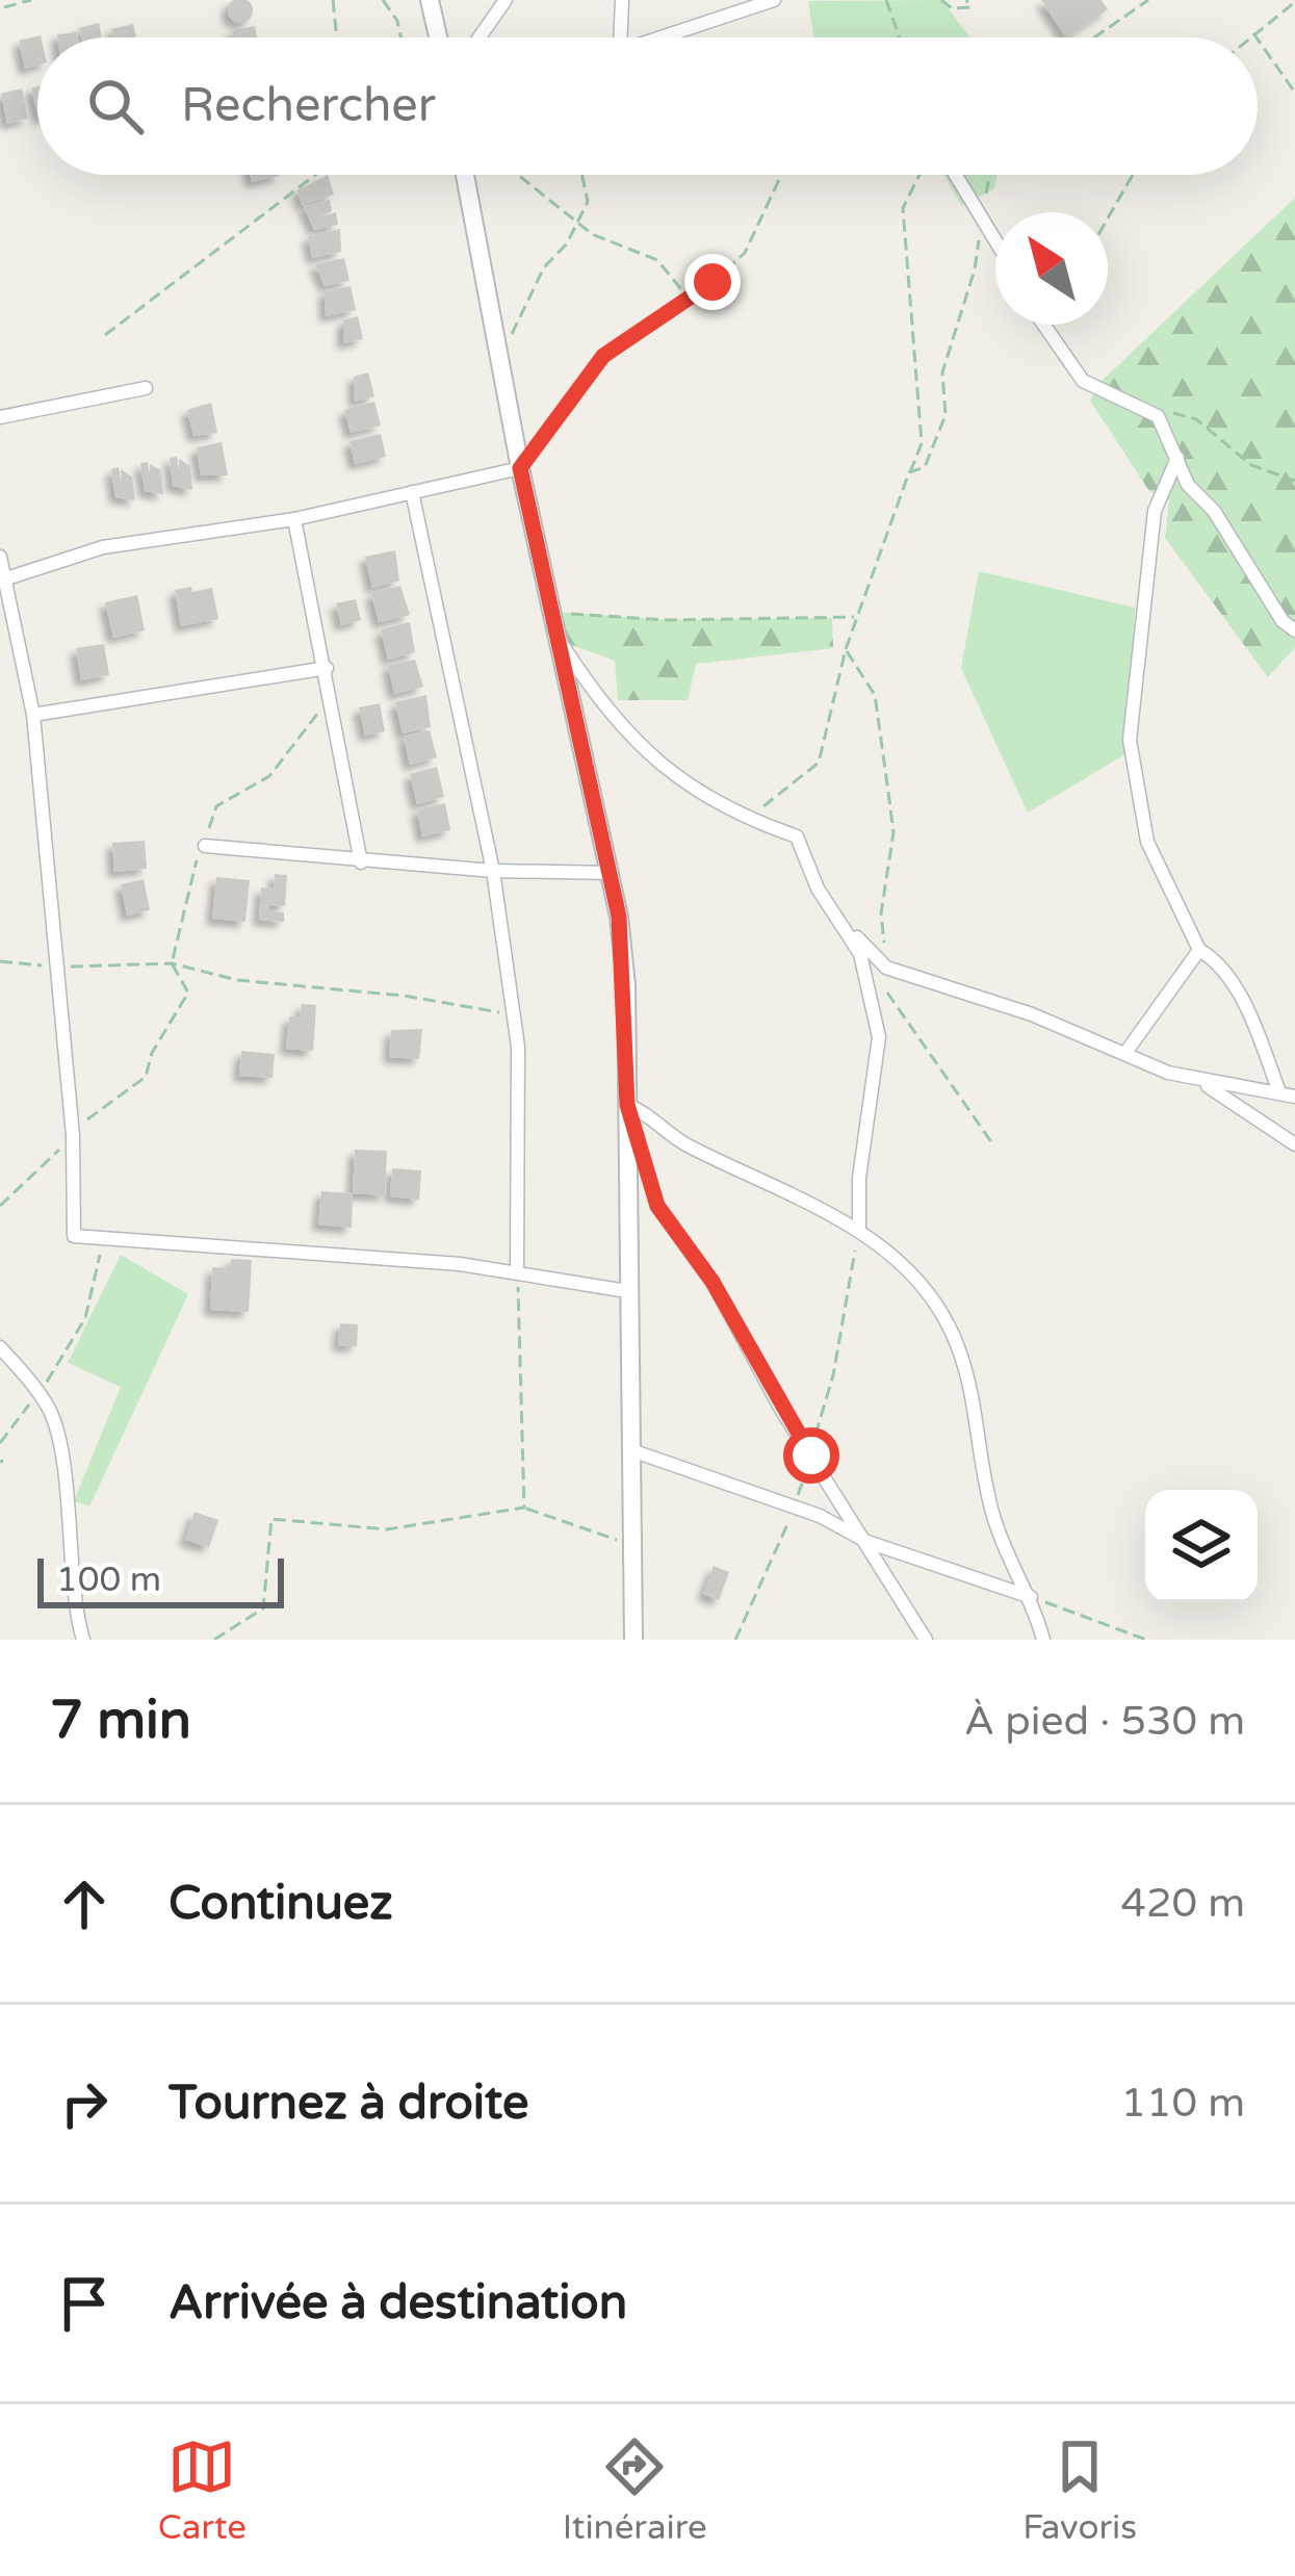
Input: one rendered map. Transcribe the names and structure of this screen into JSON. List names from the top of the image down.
{
  "scale_bar": "100 m",
  "north": "top left",
  "page": {
    "search": "Rechercher",
    "scale": "100 m",
    "heading": ["7 min", "À pied · 530 m"],
    "list": [
      ["Continuez", "420 m"],
      ["Tournez à droite", "110 m"],
      "Arrivée à destination"
    ],
    "nav": ["Carte", "Itinéraire", "Favoris"]
  }
}
